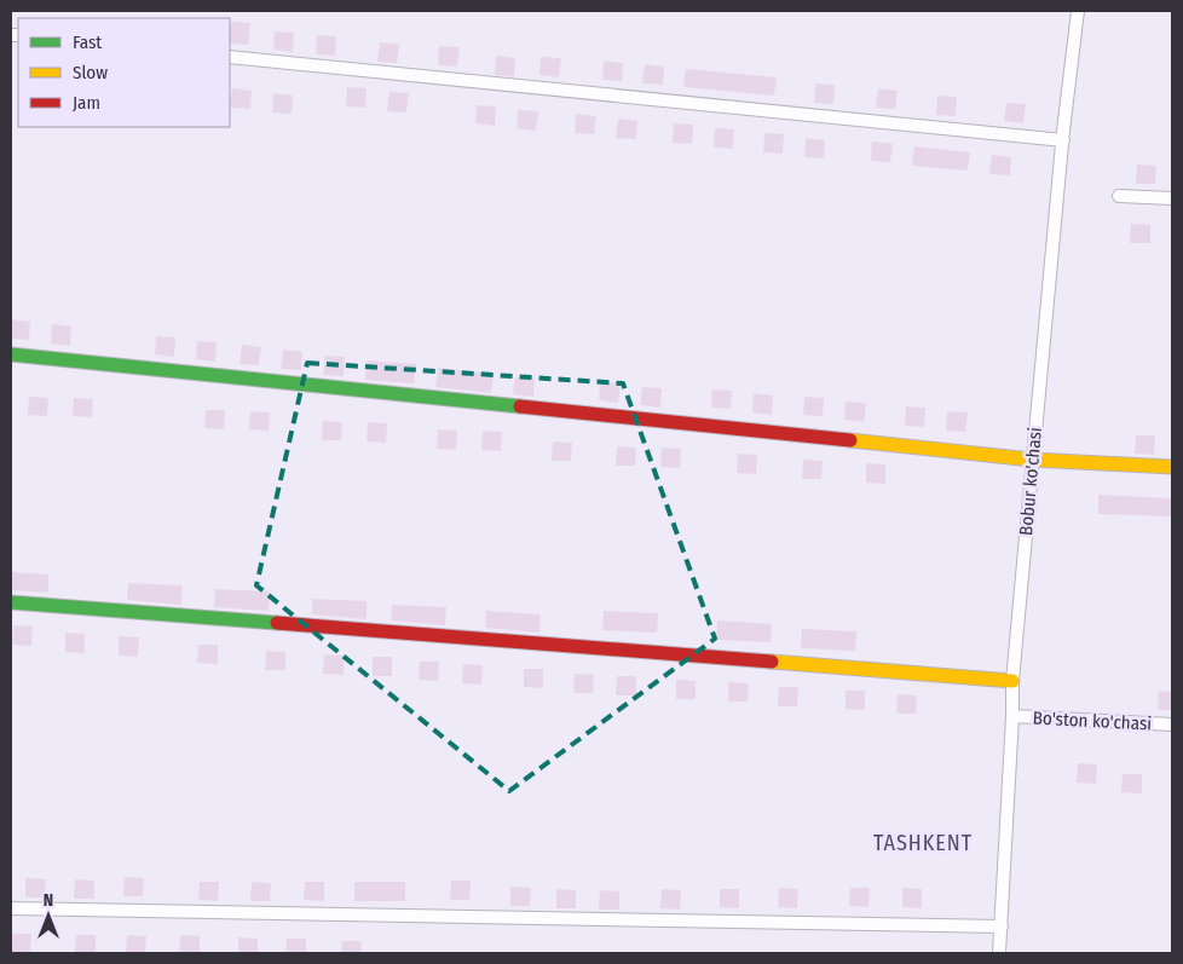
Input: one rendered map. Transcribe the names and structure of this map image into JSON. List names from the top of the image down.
{
  "streets": {
    "street": ["Bobur ko'chasi", "Bo'ston ko'chasi"]
  },
  "crossings": [
    ["Bobur ko'chasi", "Bo'ston ko'chasi"]
  ],
  "districts": ["TASHKENT"],
  "legend": ["Fast", "Slow", "Jam"],
  "north": "top"
}
